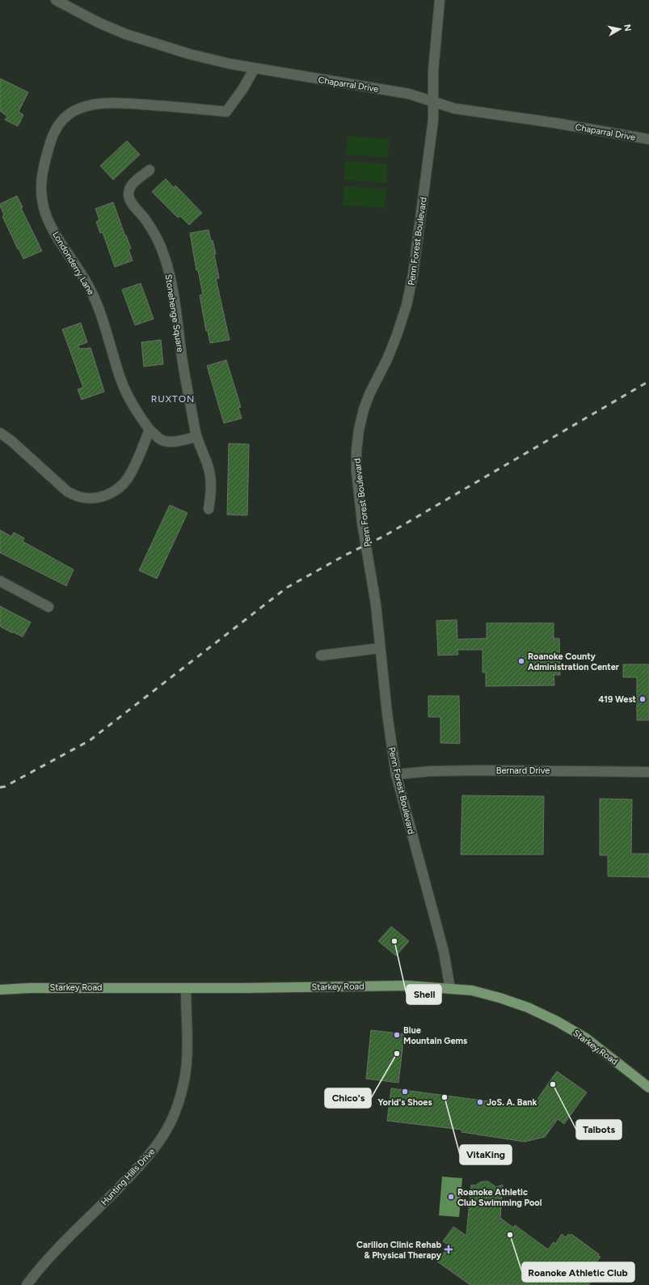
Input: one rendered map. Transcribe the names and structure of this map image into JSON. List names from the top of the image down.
{
  "streets": {
    "main road": ["Starkey Road"],
    "street": [
      "Chaparral Drive",
      "Penn Forest Boulevard",
      "Londonderry Lane",
      "Stonehenge Square",
      "Bernard Drive",
      "Hunting Hills Drive"
    ]
  },
  "crossings": [
    ["Chaparral Drive", "Penn Forest Boulevard"],
    ["Chaparral Drive", "Londonderry Lane"],
    ["Penn Forest Boulevard", "Bernard Drive"],
    ["Penn Forest Boulevard", "Starkey Road"],
    ["Starkey Road", "Hunting Hills Drive"]
  ],
  "districts": ["RUXTON"],
  "places": {
    "other": [
      "Roanoke County Administration Center",
      "419 West",
      "Shell",
      "Blue Mountain Gems",
      "Chico's",
      "Talbots",
      "Yorid's Shoes",
      "VitaKing",
      "JoS. A. Bank",
      "Roanoke Athletic Club Swimming Pool",
      "Roanoke Athletic Club"
    ],
    "health": ["Carilion Clinic Rehab & Physical Therapy"]
  },
  "north": "right"
}
